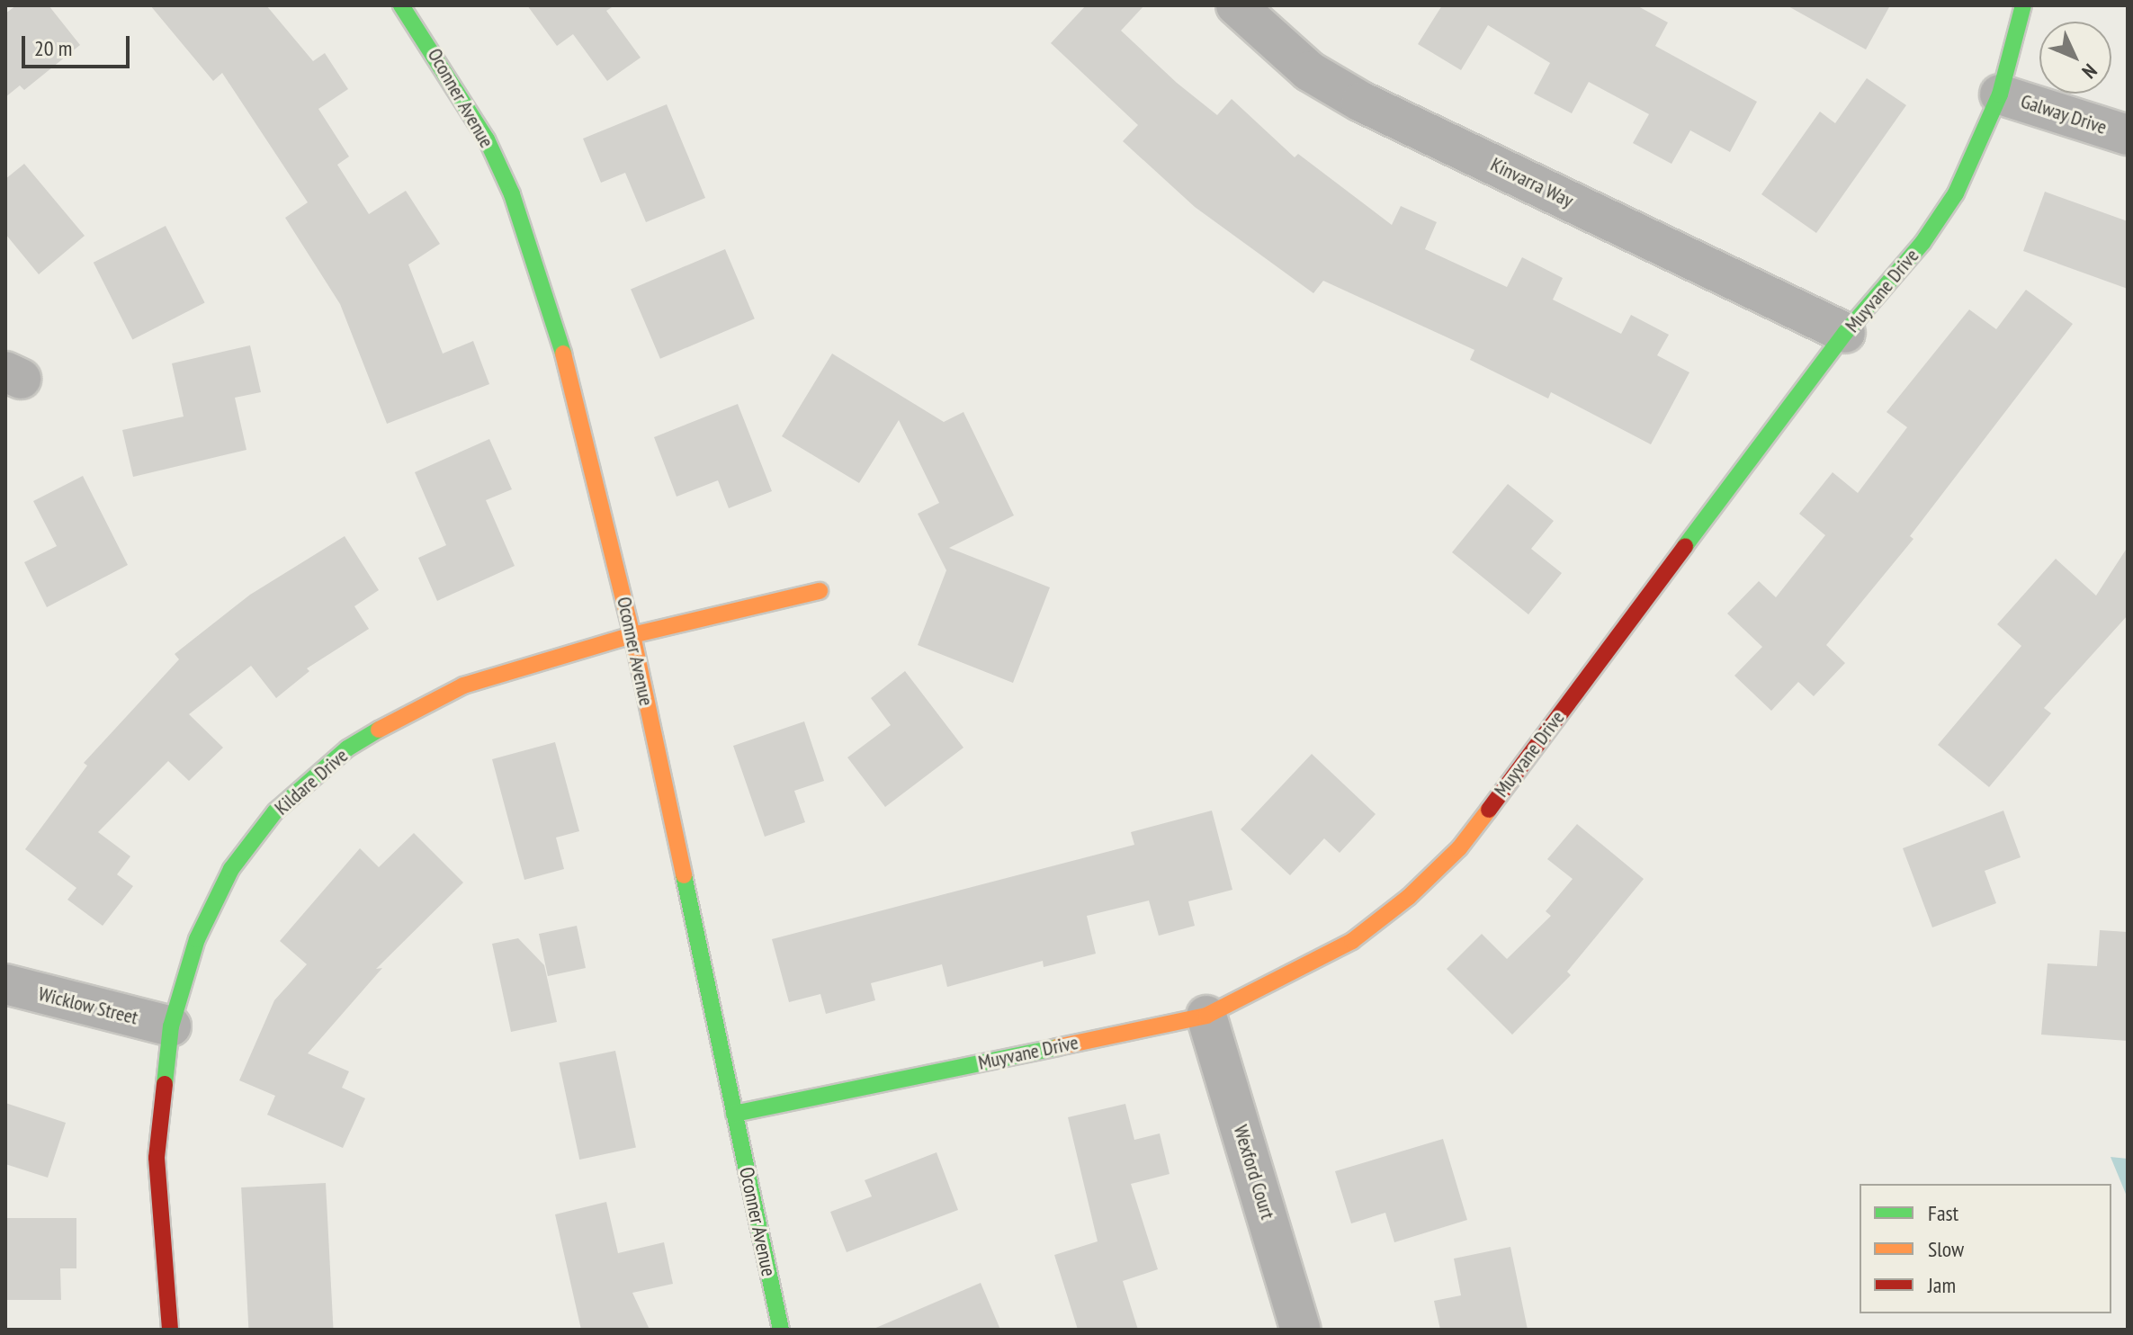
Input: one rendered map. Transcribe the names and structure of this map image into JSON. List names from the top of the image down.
{
  "streets": {
    "street": [
      "Oconner Avenue",
      "Galway Drive",
      "Kinvarra Way",
      "Muyvane Drive",
      "Kildare Drive",
      "Wicklow Street",
      "Wexford Court"
    ]
  },
  "crossings": [
    ["Oconner Avenue", "Muyvane Drive"],
    ["Oconner Avenue", "Kildare Drive"],
    ["Galway Drive", "Muyvane Drive"],
    ["Kinvarra Way", "Muyvane Drive"],
    ["Muyvane Drive", "Wexford Court"],
    ["Kildare Drive", "Wicklow Street"]
  ],
  "legend": ["Fast", "Slow", "Jam"],
  "scale_bar": "20 m",
  "north": "bottom right"
}
